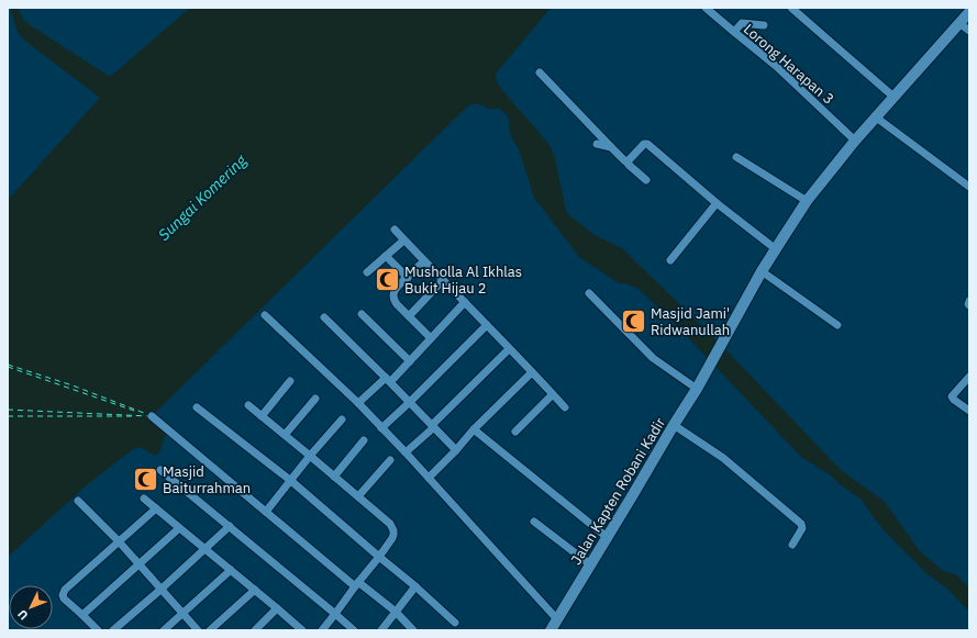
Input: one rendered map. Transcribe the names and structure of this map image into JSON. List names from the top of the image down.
{
  "streets": {
    "main road": ["Jalan Kapten Robani Kadir"],
    "street": ["Lorong Harapan 3"]
  },
  "crossings": [
    ["Lorong Harapan 3", "Jalan Kapten Robani Kadir"]
  ],
  "water": ["Sungai Komering"],
  "places": {
    "mosque": ["Musholla Al Ikhlas Bukit Hijau 2", "Masjid Jami' Ridwanullah", "Masjid Baiturrahman"]
  },
  "north": "bottom left"
}
